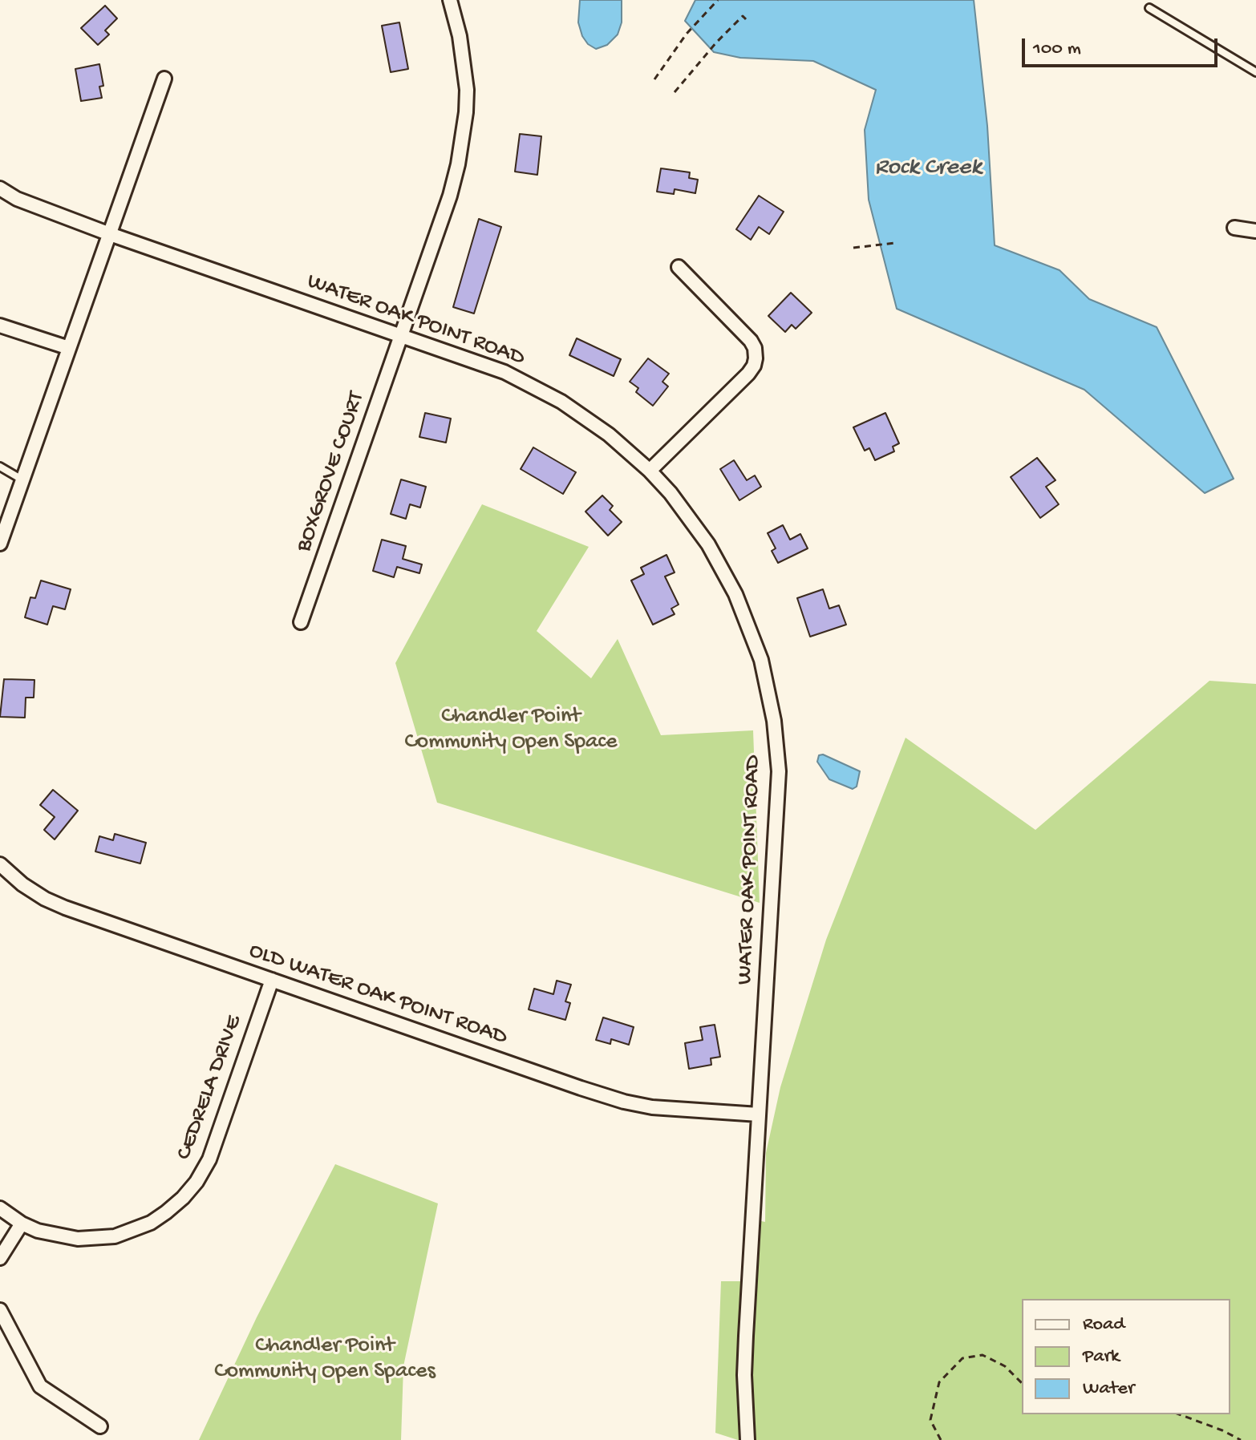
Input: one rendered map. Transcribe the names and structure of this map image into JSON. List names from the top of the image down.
{
  "streets": {
    "street": [
      "WATER OAK POINT ROAD",
      "BOXGROVE COURT",
      "OLD WATER OAK POINT ROAD",
      "CEDRELA DRIVE"
    ]
  },
  "crossings": [
    ["WATER OAK POINT ROAD", "BOXGROVE COURT"],
    ["WATER OAK POINT ROAD", "OLD WATER OAK POINT ROAD"],
    ["OLD WATER OAK POINT ROAD", "CEDRELA DRIVE"]
  ],
  "water": ["Rock Creek"],
  "parks": ["Chandler Point Community Open Space", "Chandler Point Community Open Spaces"],
  "legend": ["Road", "Park", "Water"],
  "scale_bar": "100 m"
}
